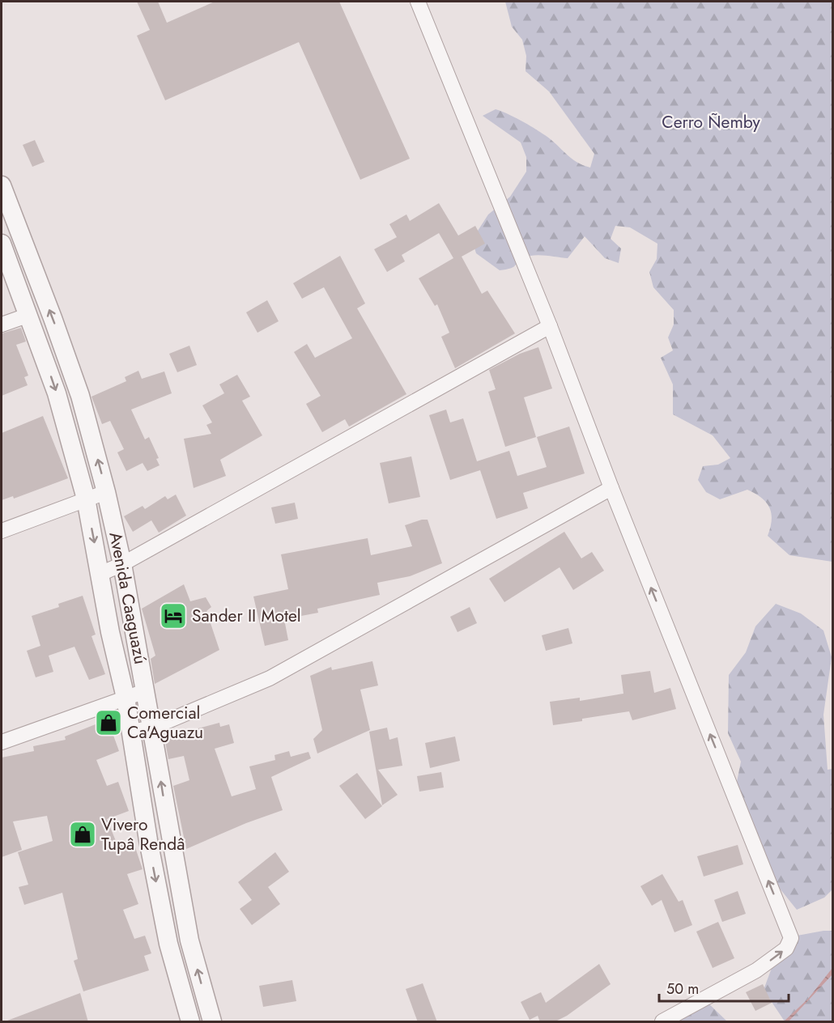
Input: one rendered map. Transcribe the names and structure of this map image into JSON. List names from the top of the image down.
{
  "streets": {
    "street": ["Avenida Caaguazú"]
  },
  "parks": ["Cerro Ñemby"],
  "places": {
    "hotel": ["Sander II Motel"],
    "shop": ["Comercial Ca'Aguazu", "Vivero Tupâ Rendâ"]
  },
  "scale_bar": "50 m"
}
